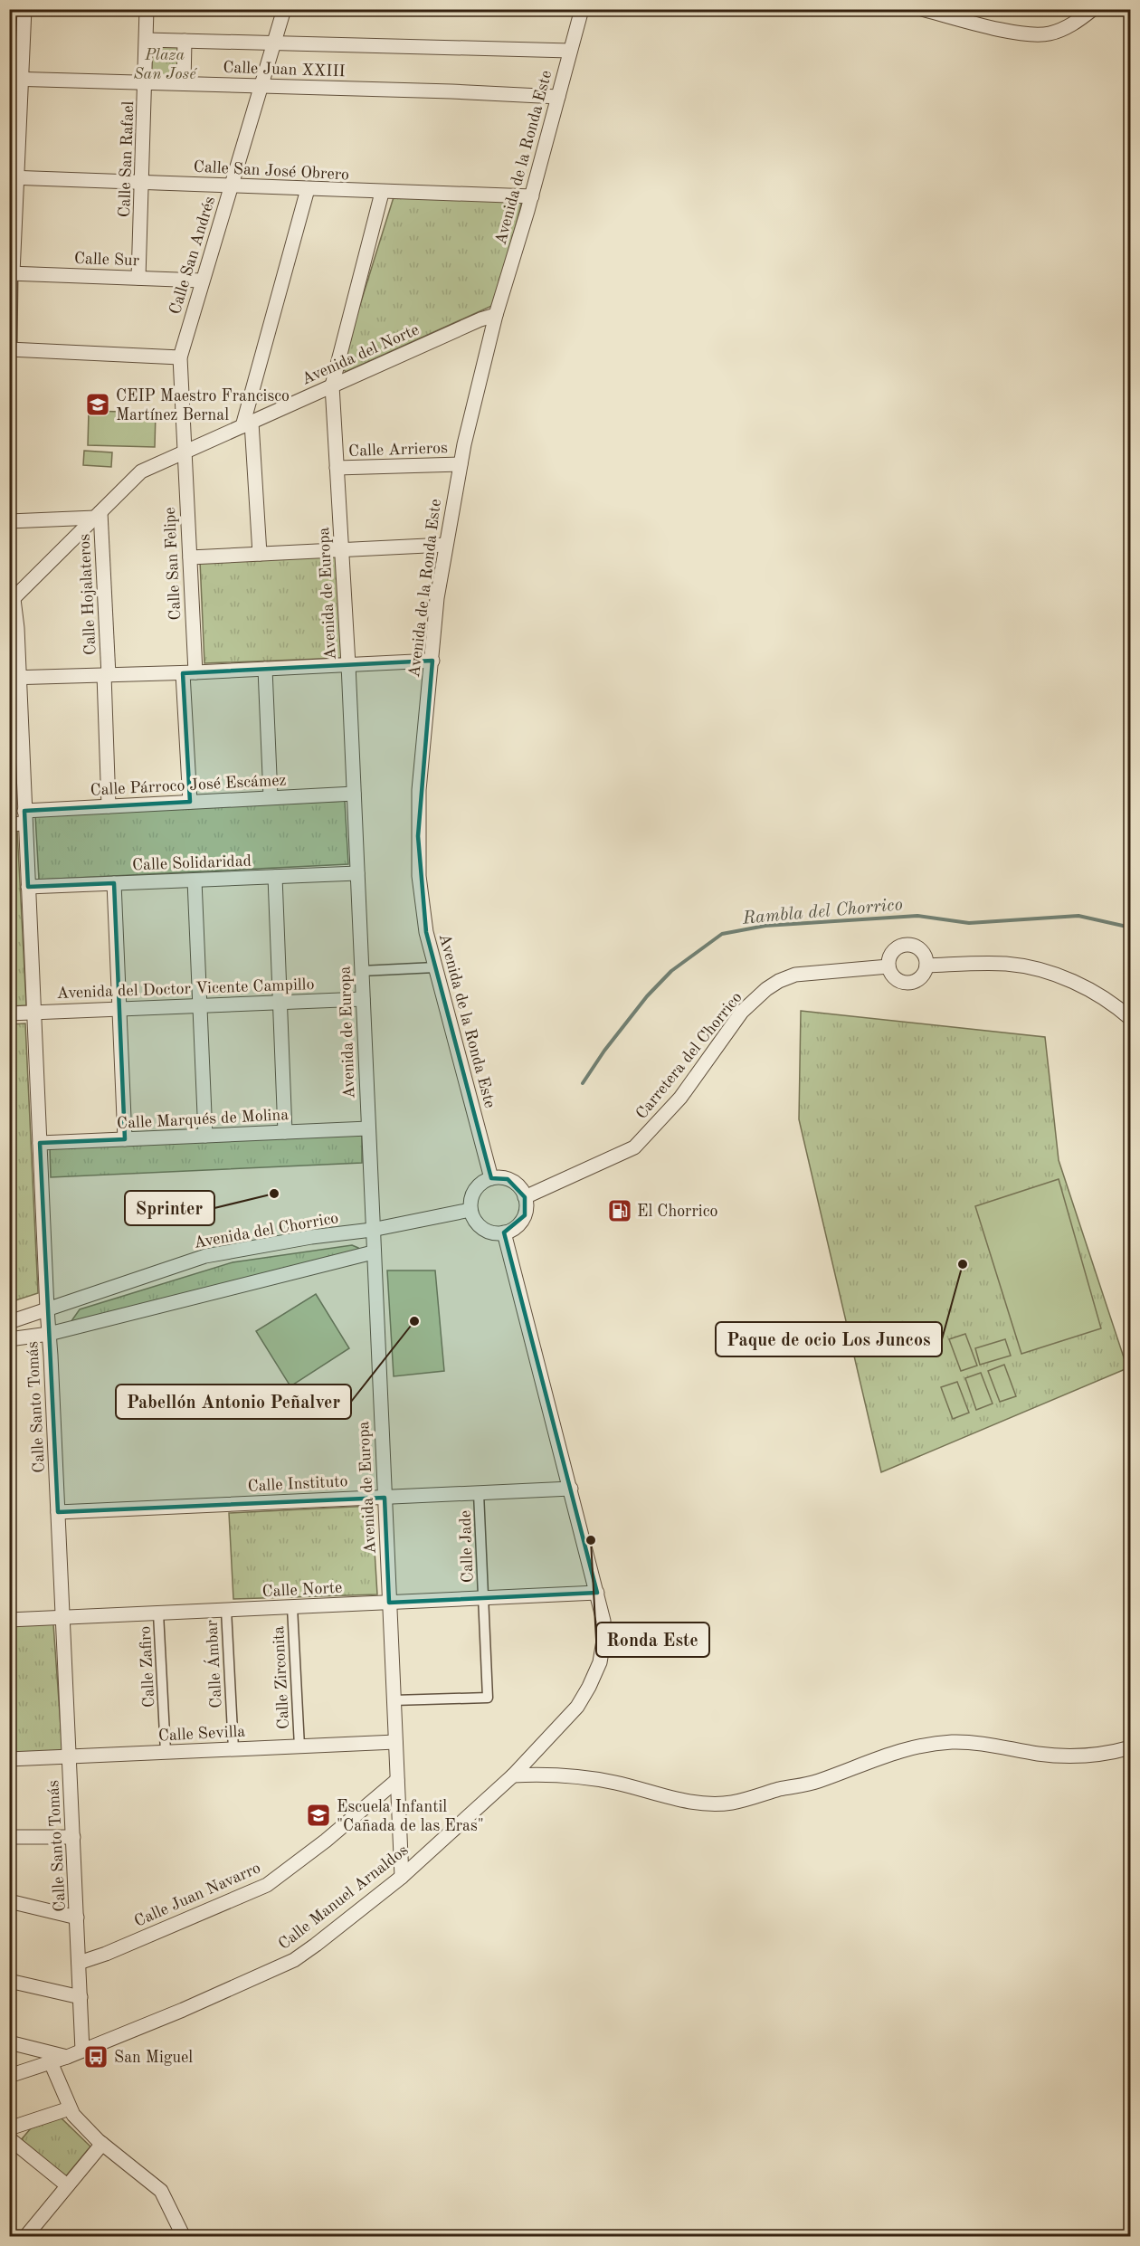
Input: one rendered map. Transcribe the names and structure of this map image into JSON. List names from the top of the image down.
{
  "streets": {
    "street": [
      "Calle Juan XXIII",
      "Avenida de la Ronda Este",
      "Calle San Rafael",
      "Calle San José Obrero",
      "Calle San Andrés",
      "Calle Sur",
      "Avenida del Norte",
      "Calle Arrieros",
      "Calle San Felipe",
      "Avenida de Europa",
      "Calle Hojalateros",
      "Calle Párroco José Escámez",
      "Calle Solidaridad",
      "Avenida del Doctor Vicente Campillo",
      "Carretera del Chorrico",
      "Calle Marqués de Molina",
      "Avenida del Chorrico",
      "Calle Santo Tomás",
      "Calle Instituto",
      "Calle Jade",
      "Calle Norte",
      "Calle Ámbar",
      "Calle Zafiro",
      "Calle Zirconita",
      "Calle Sevilla",
      "Calle Juan Navarro",
      "Calle Manuel Arnaldos"
    ]
  },
  "crossings": [
    ["Calle Juan XXIII", "Avenida de la Ronda Este"],
    ["Calle Juan XXIII", "Calle San Rafael"],
    ["Calle Juan XXIII", "Calle San Andrés"],
    ["Avenida de la Ronda Este", "Calle San José Obrero"],
    ["Avenida de la Ronda Este", "Avenida del Norte"],
    ["Avenida de la Ronda Este", "Calle Arrieros"],
    ["Avenida de la Ronda Este", "Carretera del Chorrico"],
    ["Avenida de la Ronda Este", "Avenida del Chorrico"],
    ["Calle San Rafael", "Calle San José Obrero"],
    ["Calle San Rafael", "Calle Sur"],
    ["Calle San José Obrero", "Calle San Andrés"],
    ["Calle San José Obrero", "Avenida de Europa"],
    ["Calle San Andrés", "Calle Sur"],
    ["Calle San Andrés", "Avenida del Norte"],
    ["Calle San Andrés", "Calle San Felipe"],
    ["Avenida del Norte", "Calle San Felipe"],
    ["Avenida del Norte", "Avenida de Europa"],
    ["Avenida del Norte", "Calle Hojalateros"],
    ["Avenida del Norte", "Calle Santo Tomás"],
    ["Calle Arrieros", "Avenida de Europa"],
    ["Calle San Felipe", "Calle Párroco José Escámez"],
    ["Avenida de Europa", "Calle Párroco José Escámez"],
    ["Avenida de Europa", "Calle Solidaridad"],
    ["Avenida de Europa", "Avenida del Doctor Vicente Campillo"],
    ["Avenida de Europa", "Calle Marqués de Molina"],
    ["Avenida de Europa", "Avenida del Chorrico"],
    ["Avenida de Europa", "Calle Instituto"],
    ["Avenida de Europa", "Calle Jade"],
    ["Avenida de Europa", "Calle Norte"],
    ["Avenida de Europa", "Calle Sevilla"],
    ["Avenida de Europa", "Calle Juan Navarro"],
    ["Avenida de Europa", "Calle Manuel Arnaldos"],
    ["Calle Hojalateros", "Calle Párroco José Escámez"],
    ["Calle Párroco José Escámez", "Calle Santo Tomás"],
    ["Calle Solidaridad", "Calle Santo Tomás"],
    ["Avenida del Doctor Vicente Campillo", "Calle Santo Tomás"],
    ["Carretera del Chorrico", "Avenida del Chorrico"],
    ["Calle Marqués de Molina", "Calle Santo Tomás"],
    ["Avenida del Chorrico", "Calle Santo Tomás"],
    ["Calle Santo Tomás", "Calle Instituto"],
    ["Calle Santo Tomás", "Calle Norte"],
    ["Calle Santo Tomás", "Calle Sevilla"],
    ["Calle Santo Tomás", "Calle Juan Navarro"],
    ["Calle Santo Tomás", "Calle Manuel Arnaldos"],
    ["Calle Instituto", "Calle Jade"],
    ["Calle Jade", "Calle Norte"],
    ["Calle Norte", "Calle Ámbar"],
    ["Calle Norte", "Calle Zafiro"],
    ["Calle Norte", "Calle Zirconita"],
    ["Calle Ámbar", "Calle Sevilla"],
    ["Calle Zafiro", "Calle Sevilla"],
    ["Calle Zirconita", "Calle Sevilla"]
  ],
  "water": ["Rambla del Chorrico"],
  "parks": ["Plaza San José"],
  "places": {
    "school or university": ["CEIP Maestro Francisco Martínez Bernal", "Escuela Infantil \"Cañada de las Eras\""],
    "other": [
      "Sprinter",
      "Paque de ocio Los Juncos",
      "Pabellón Antonio Peñalver",
      "Ronda Este"
    ],
    "fuel station": ["El Chorrico"],
    "bus stop": ["San Miguel"]
  }
}
